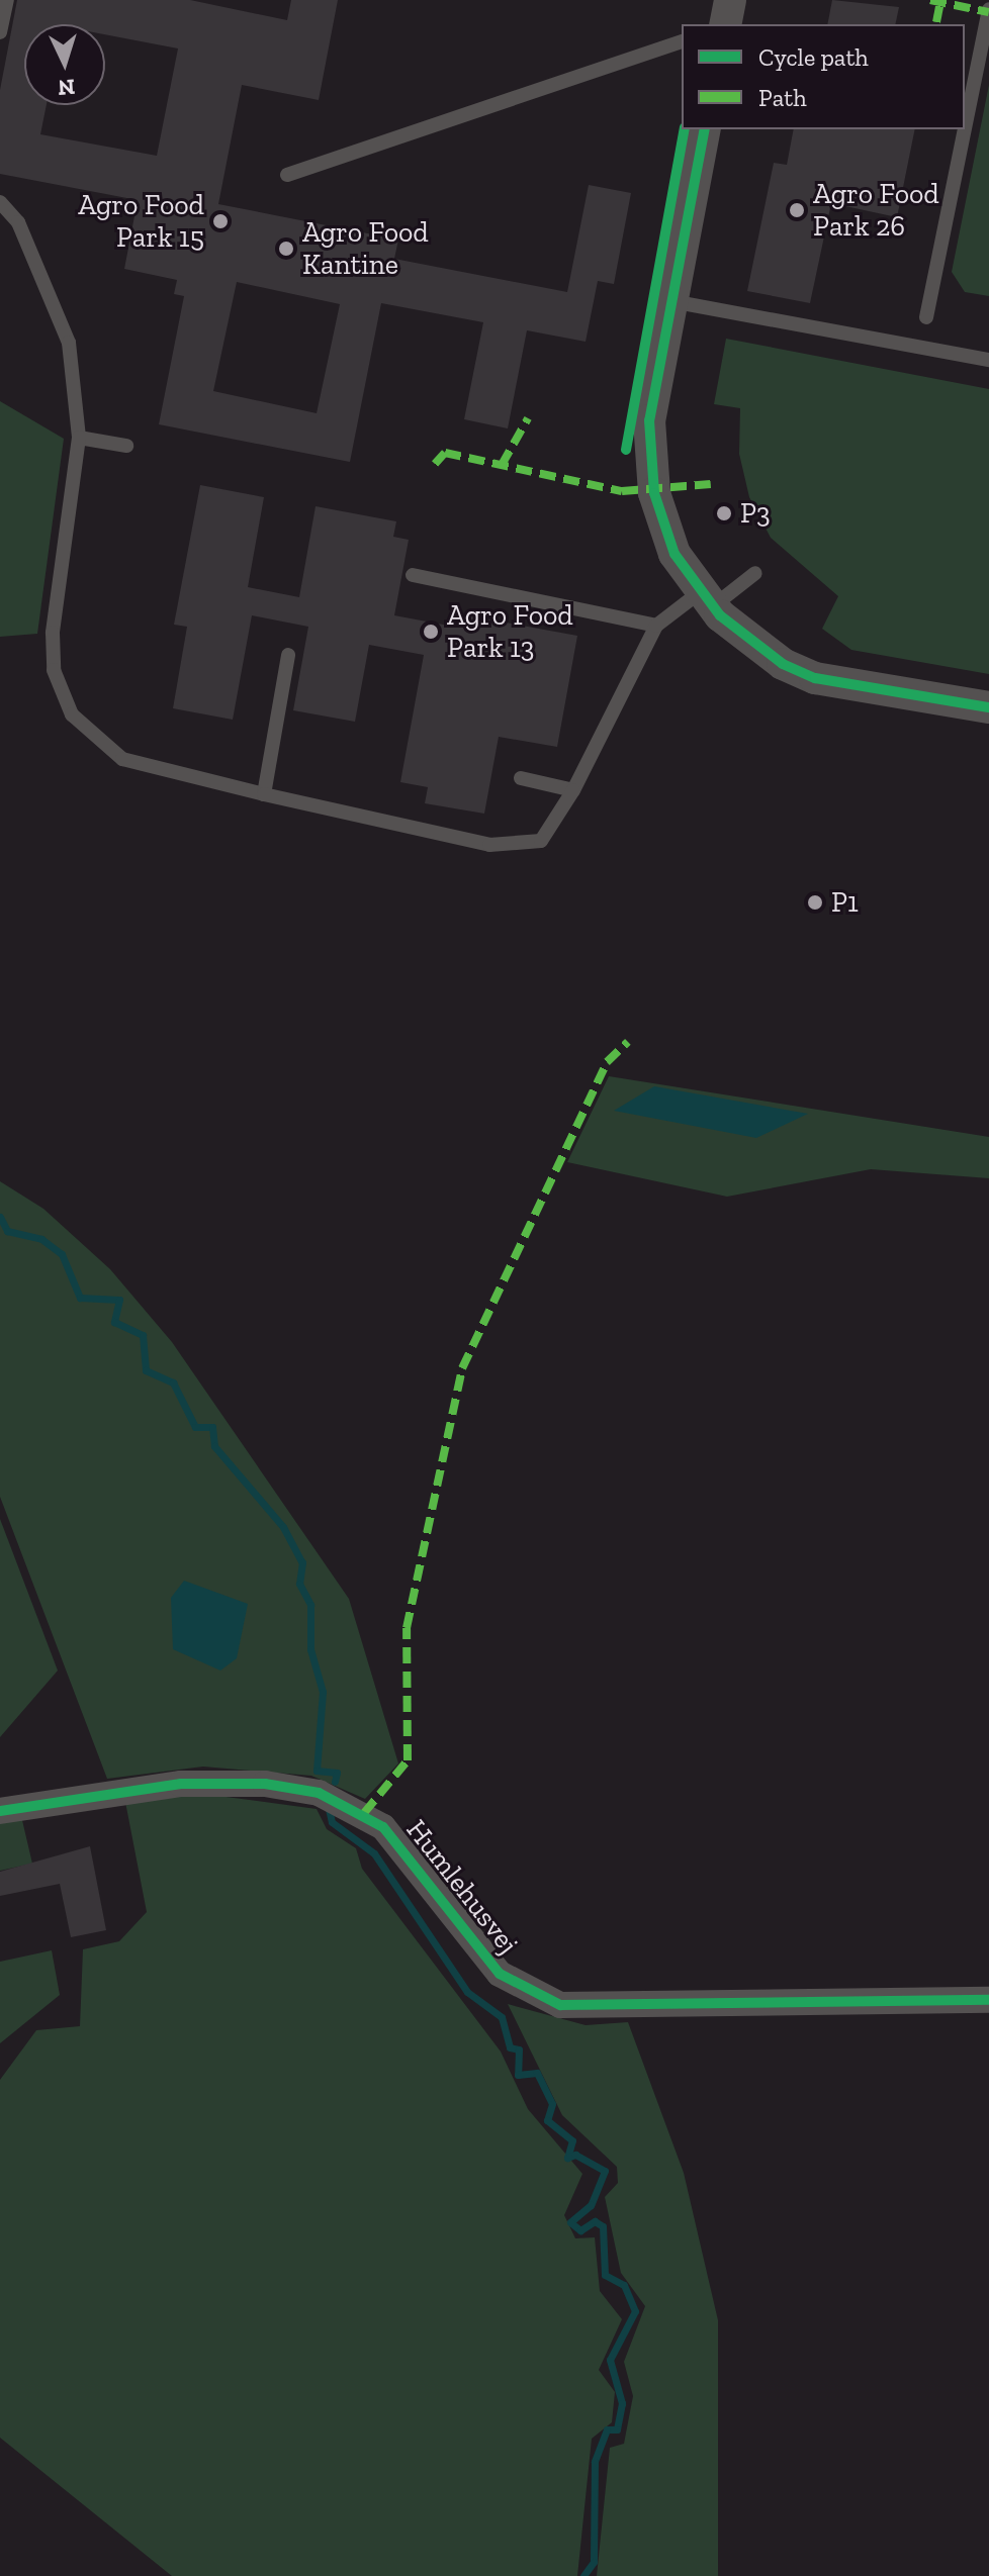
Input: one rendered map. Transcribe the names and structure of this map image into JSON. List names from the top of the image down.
{
  "streets": {
    "street": ["Humlehusvej"]
  },
  "places": [
    "Agro Food Park 26",
    "Agro Food Park 15",
    "Agro Food Kantine",
    "P3",
    "Agro Food Park 13",
    "P1"
  ],
  "legend": ["Cycle path", "Path"],
  "north": "bottom"
}
